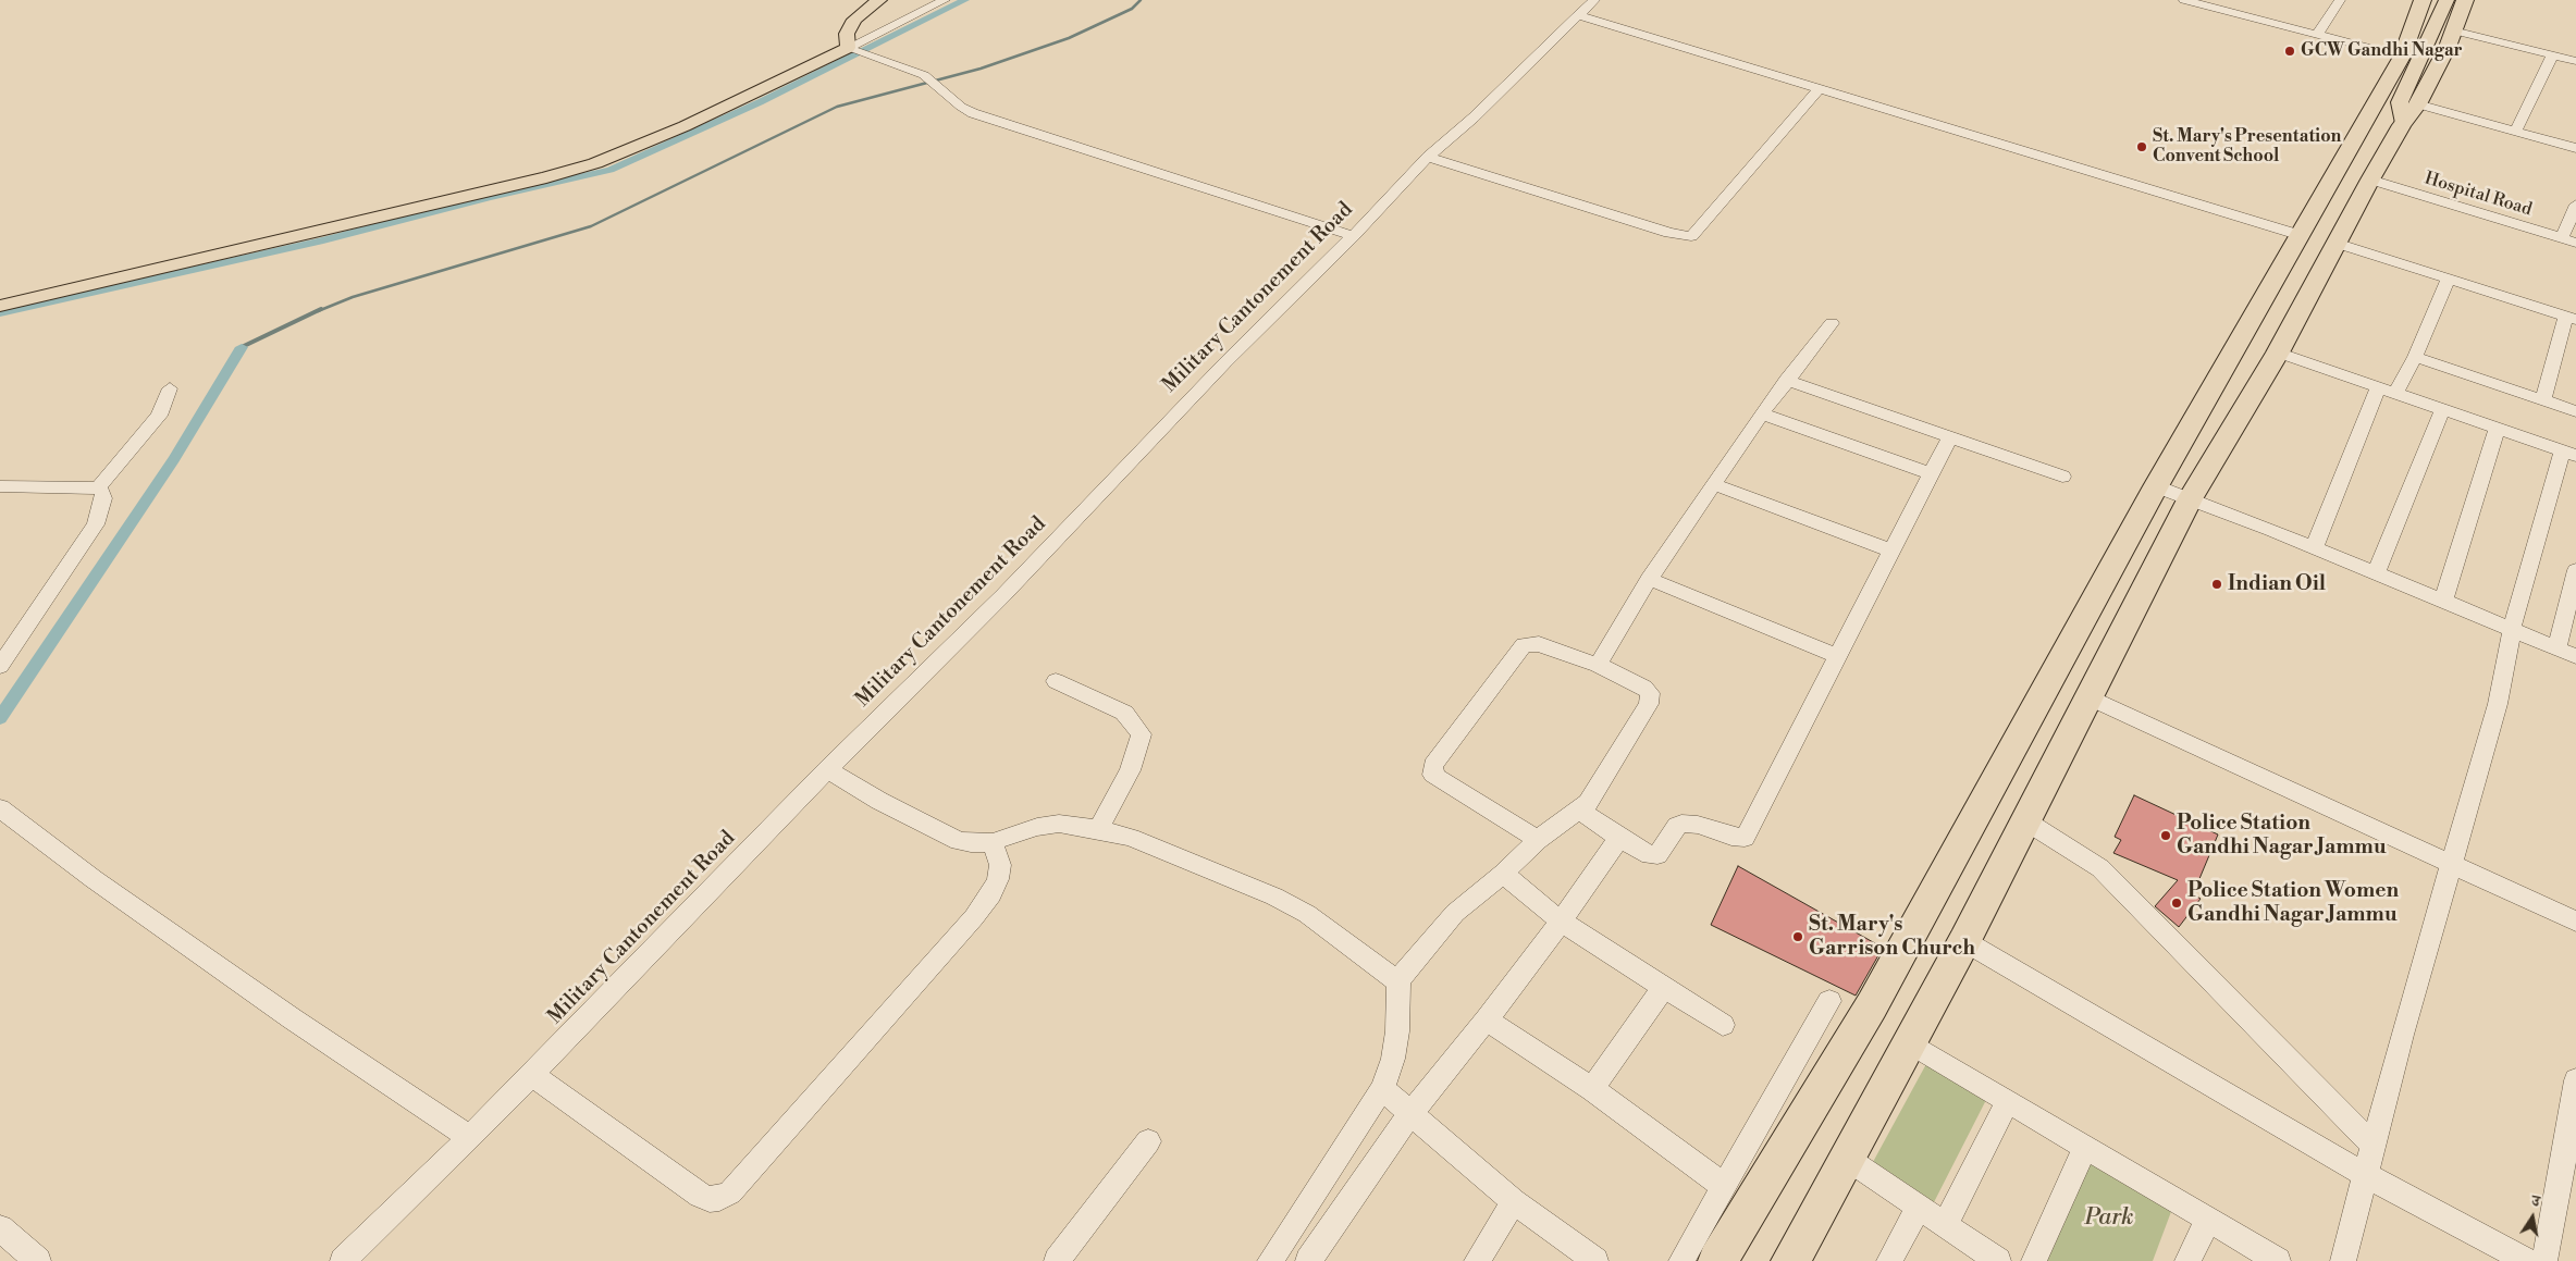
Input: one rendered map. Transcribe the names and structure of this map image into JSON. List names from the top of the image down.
{
  "streets": {
    "street": ["Hospital Road", "Military Cantonement Road"]
  },
  "parks": ["Park"],
  "places": [
    "GCW Gandhi Nagar",
    "St. Mary's Presentation Convent School",
    "Indian Oil",
    "Police Station Gandhi Nagar Jammu",
    "Police Station Women Gandhi Nagar Jammu",
    "St. Mary's Garrison Church"
  ],
  "north": "top"
}
